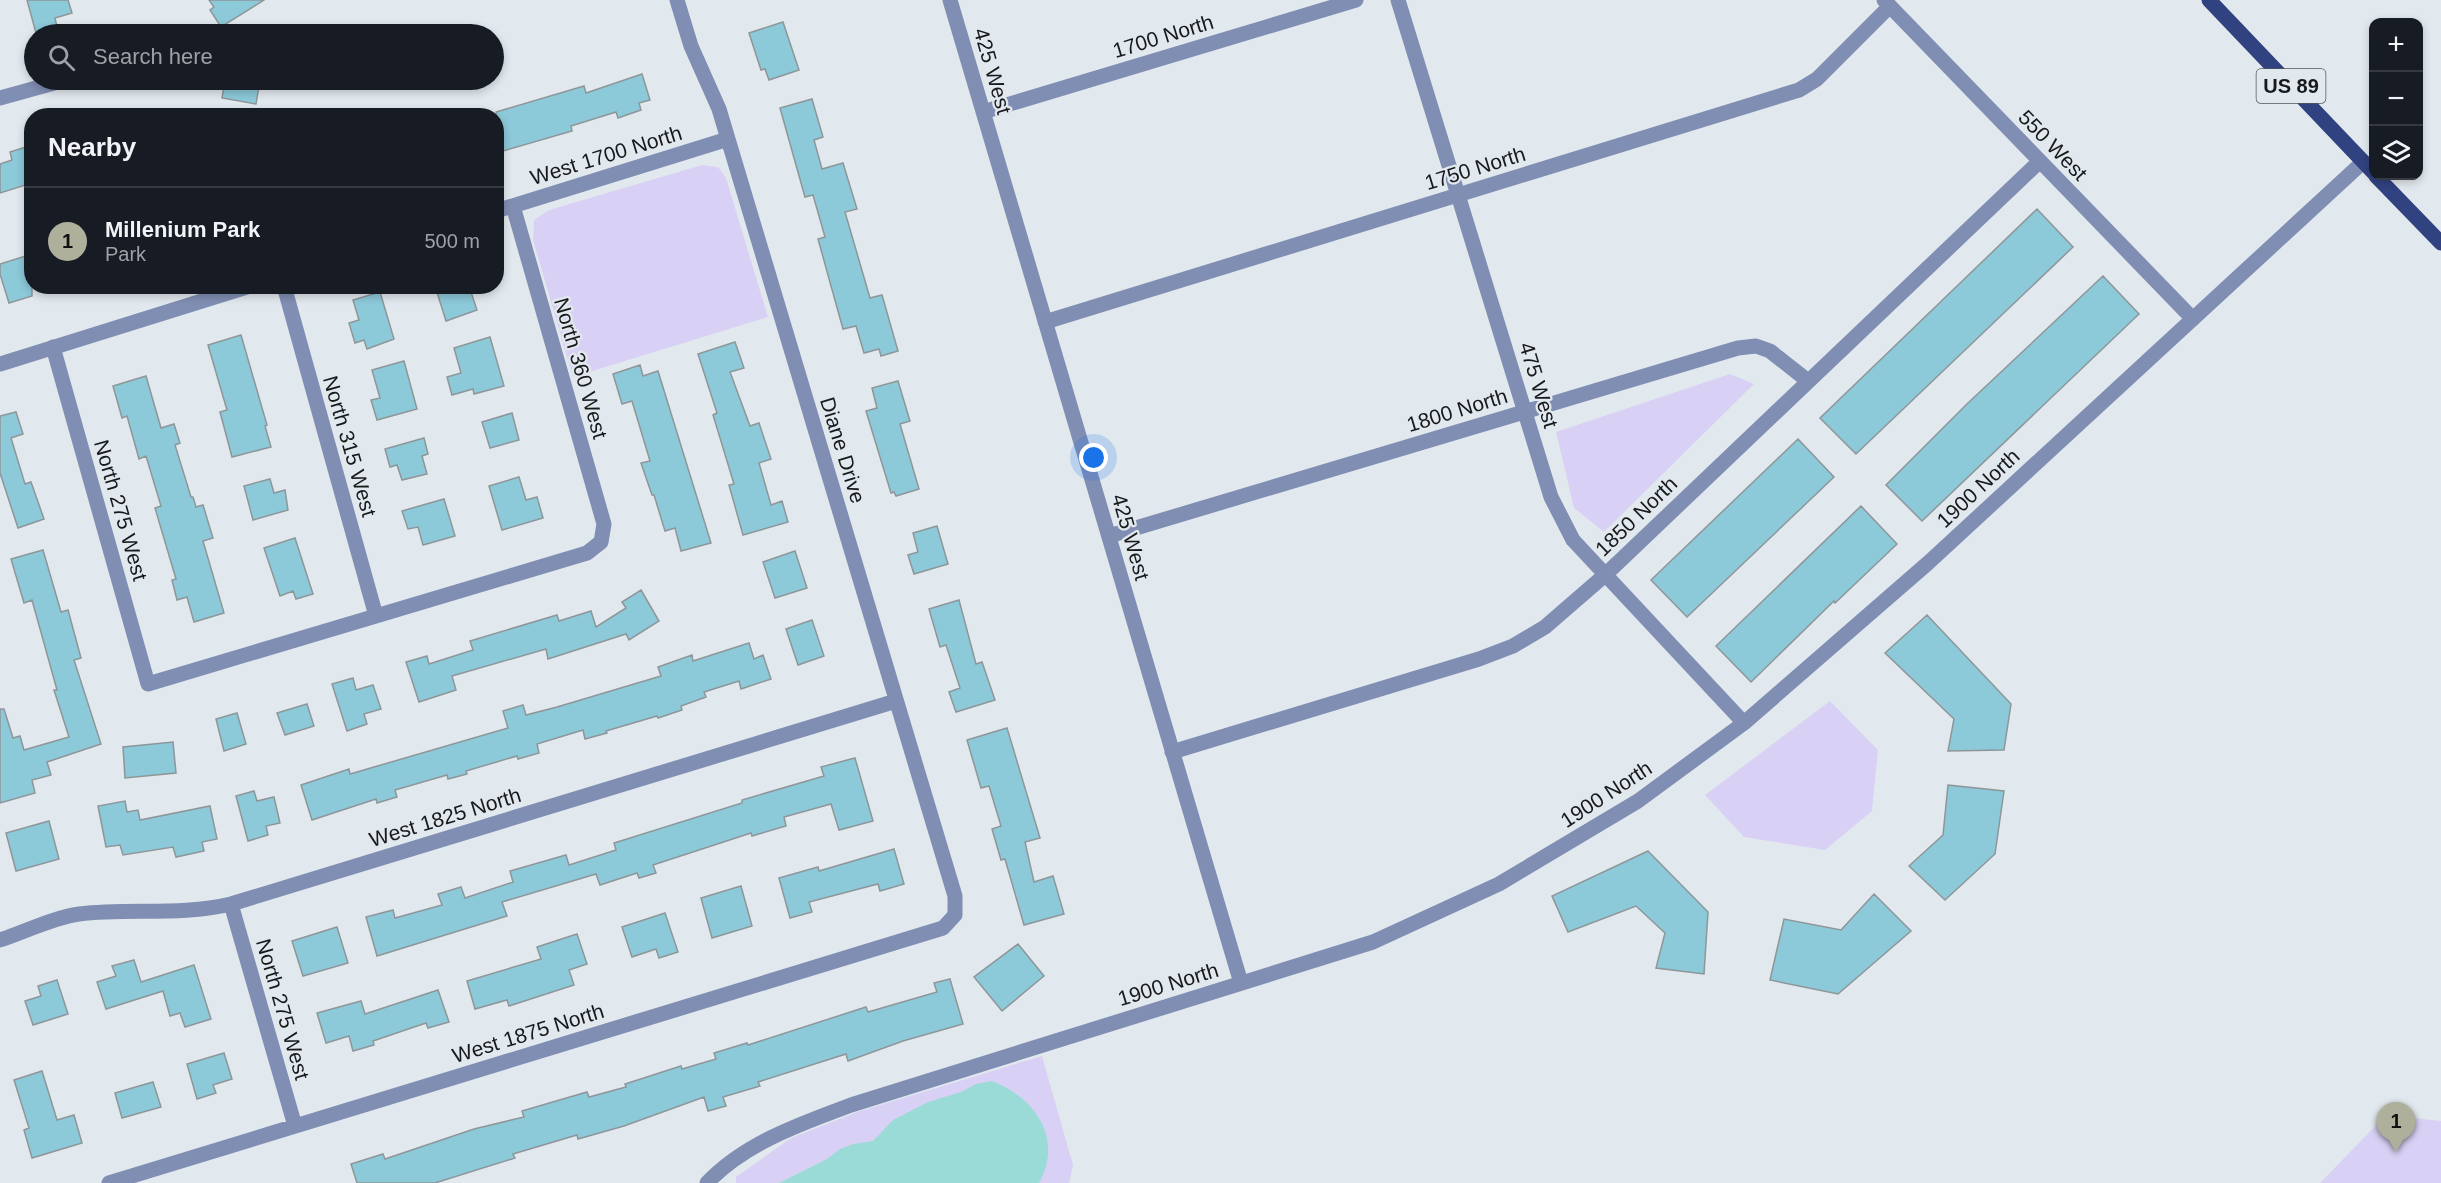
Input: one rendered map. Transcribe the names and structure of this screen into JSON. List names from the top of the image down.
{
  "streets": {
    "main road": ["US 89"],
    "street": [
      "1700 North",
      "425 West",
      "550 West",
      "West 1700 North",
      "1750 North",
      "North 360 West",
      "475 West",
      "1800 North",
      "North 315 West",
      "Diane Drive",
      "1900 North",
      "North 275 West",
      "1850 North",
      "West 1825 North",
      "West 1875 North"
    ]
  },
  "crossings": [
    ["1700 North", "425 West"],
    ["425 West", "1750 North"],
    ["425 West", "1800 North"],
    ["425 West", "1900 North"],
    ["425 West", "1850 North"],
    ["550 West", "1750 North"],
    ["550 West", "1900 North"],
    ["550 West", "1850 North"],
    ["West 1700 North", "North 360 West"],
    ["West 1700 North", "Diane Drive"],
    ["1750 North", "475 West"],
    ["North 360 West", "North 315 West"],
    ["North 360 West", "North 275 West"],
    ["475 West", "1800 North"],
    ["475 West", "1900 North"],
    ["475 West", "1850 North"],
    ["1800 North", "1850 North"],
    ["North 315 West", "North 275 West"],
    ["Diane Drive", "West 1825 North"],
    ["Diane Drive", "West 1875 North"],
    ["North 275 West", "West 1825 North"],
    ["North 275 West", "West 1875 North"]
  ],
  "page": {
    "map_buttons": ["+", "−"],
    "search": "Search here",
    "heading": "Nearby",
    "list": [
      {
        "mark": "1",
        "name": "Millenium Park",
        "note": "Park",
        "value": "500 m"
      }
    ],
    "pins": "1"
  }
}
